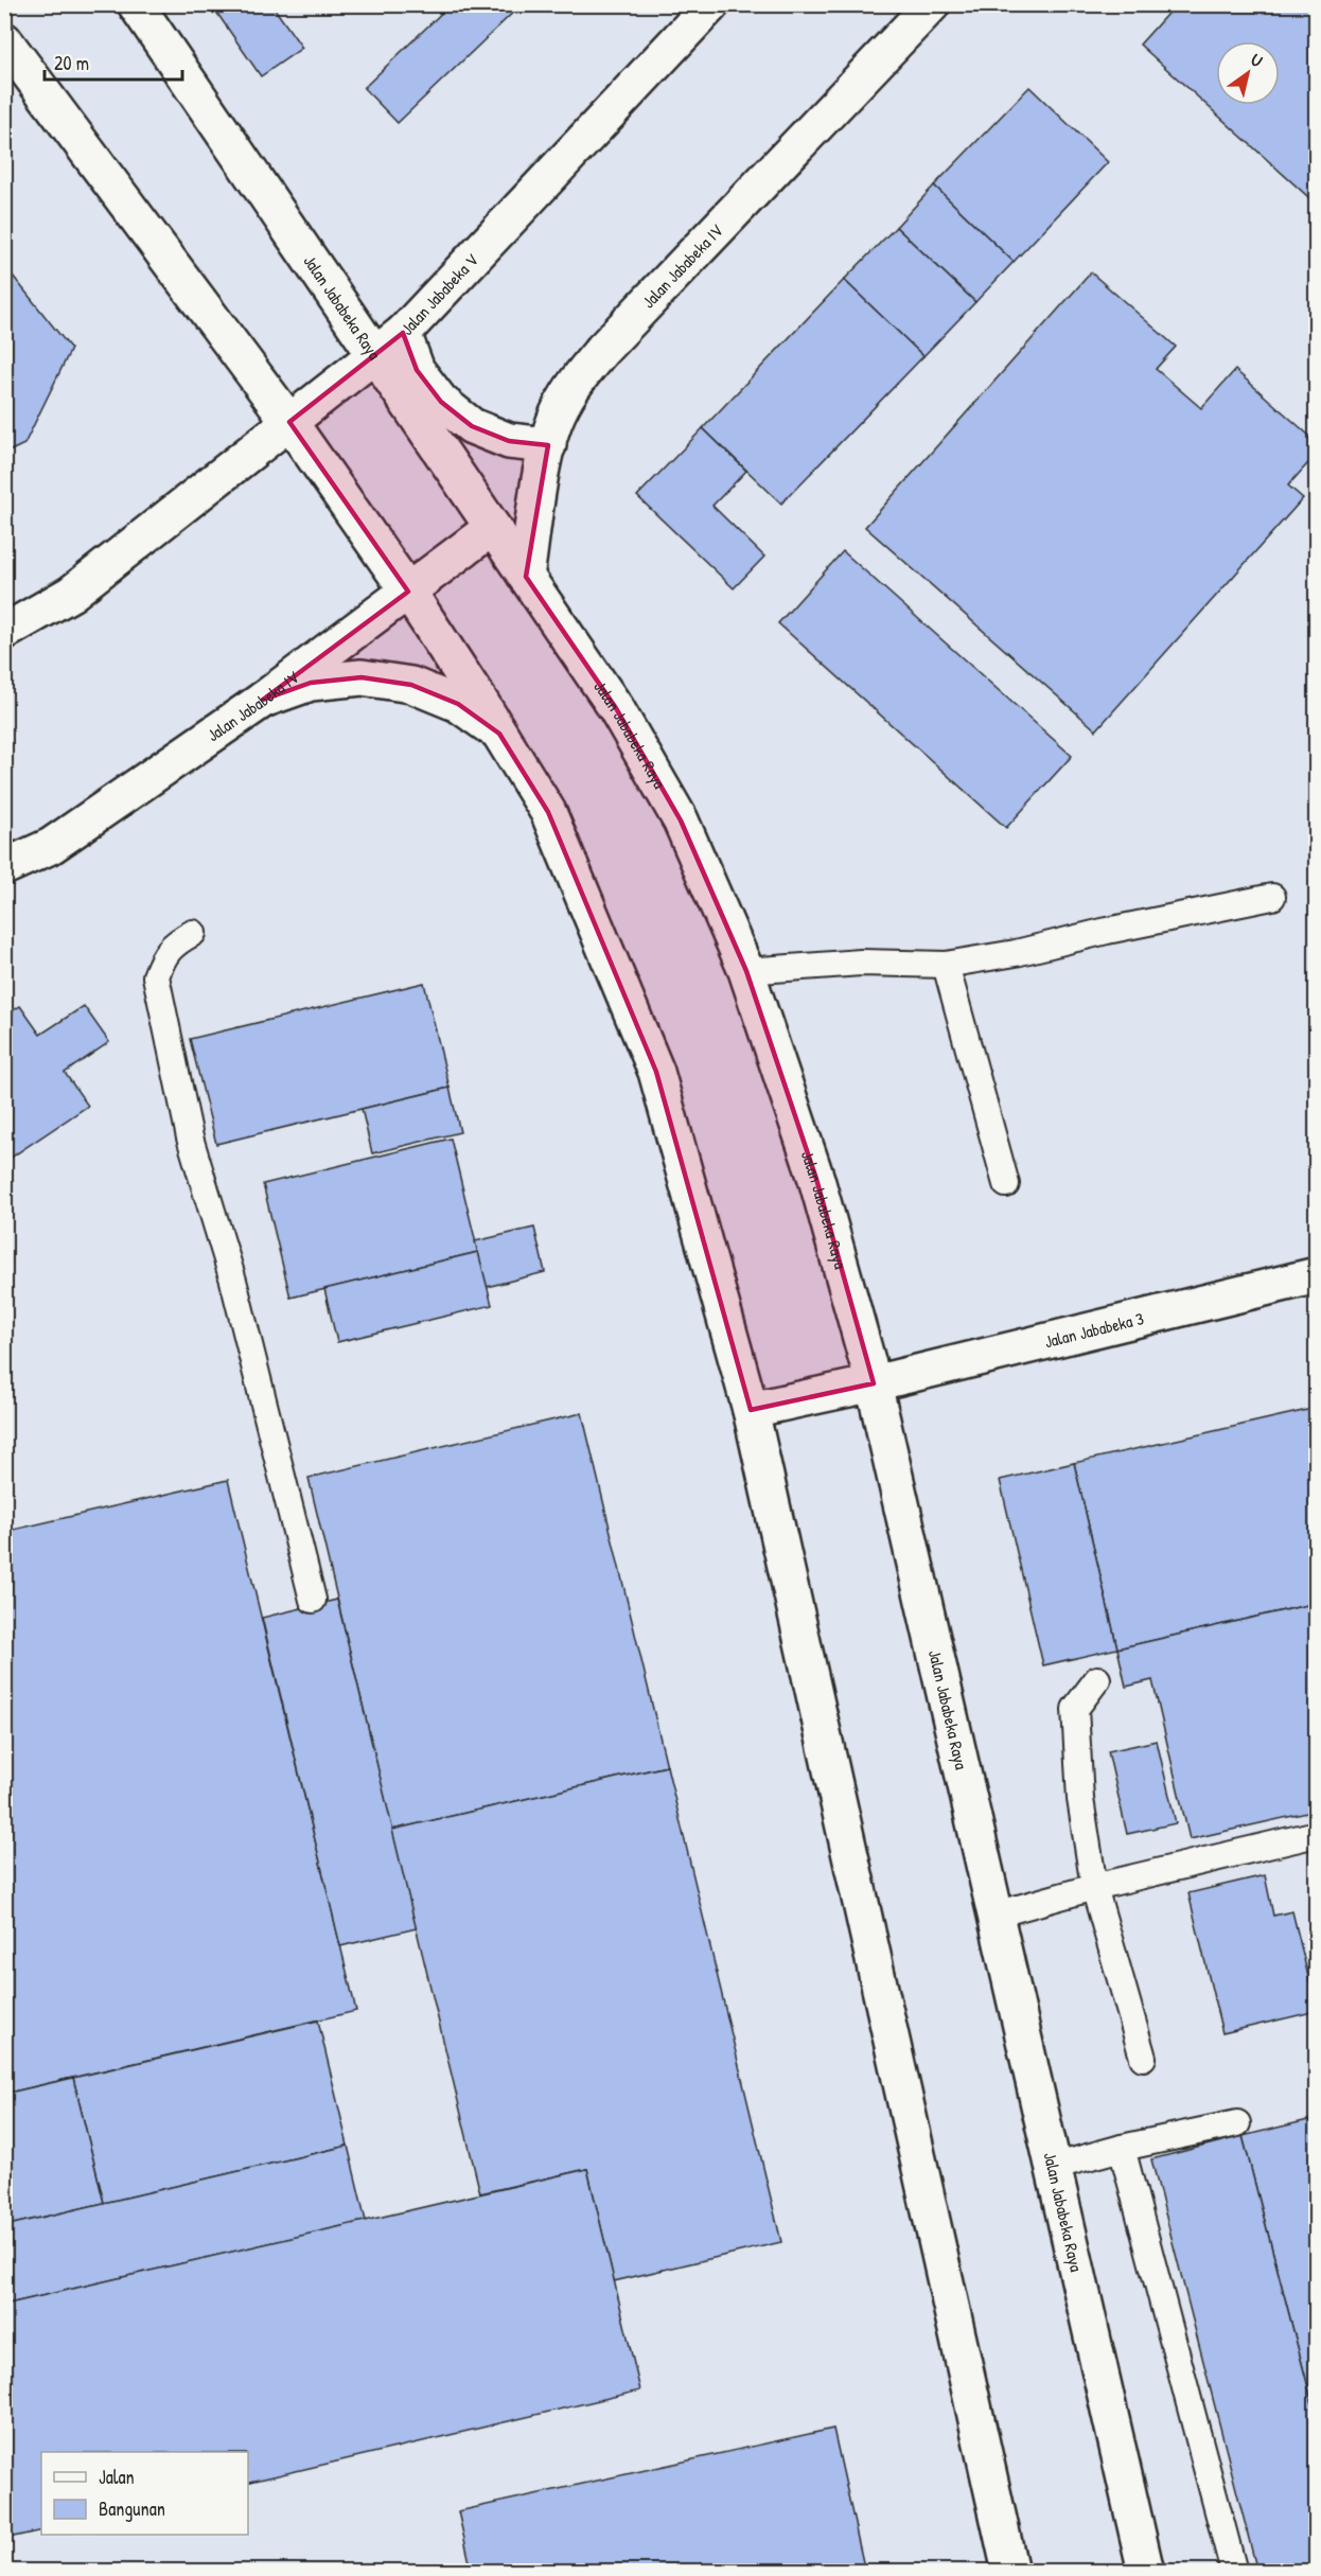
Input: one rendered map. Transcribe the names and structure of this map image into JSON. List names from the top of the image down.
{
  "streets": {
    "main road": [
      "Jalan Jababeka IV",
      "Jalan Jababeka V",
      "Jalan Jababeka Raya",
      "Jalan Jababeka 3"
    ]
  },
  "crossings": [
    ["Jalan Jababeka IV", "Jalan Jababeka Raya"],
    ["Jalan Jababeka V", "Jalan Jababeka Raya"],
    ["Jalan Jababeka Raya", "Jalan Jababeka 3"]
  ],
  "legend": ["Jalan", "Bangunan"],
  "scale_bar": "20 m",
  "north": "top right"
}
